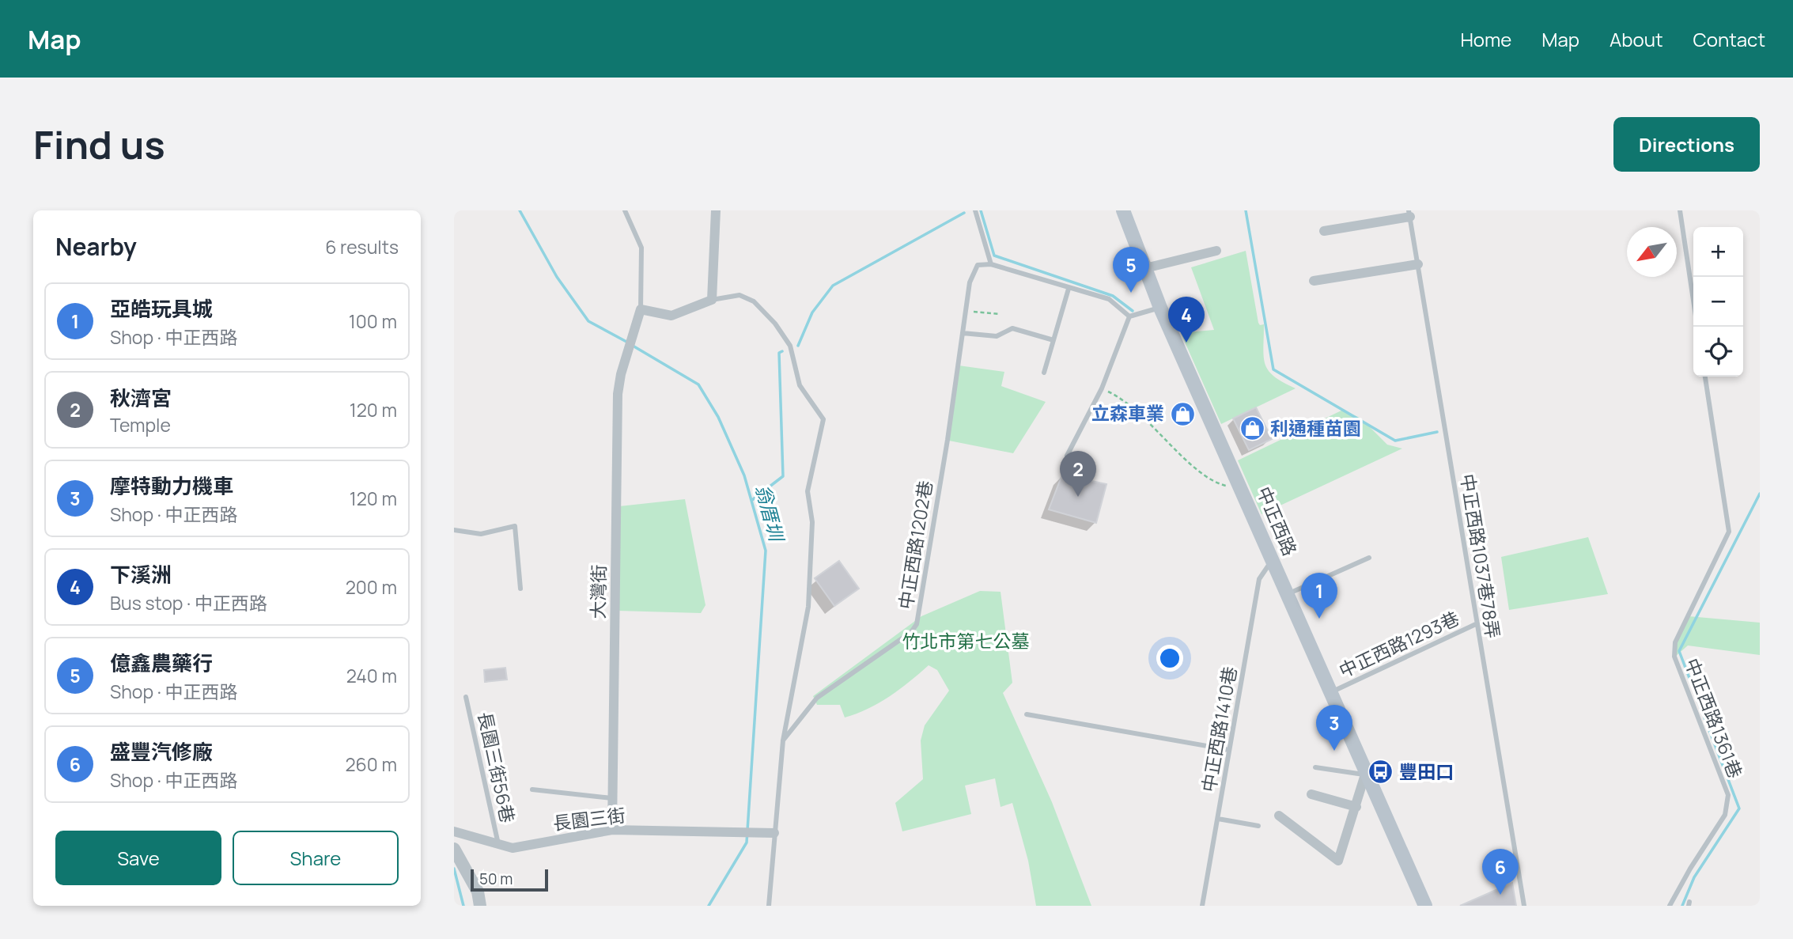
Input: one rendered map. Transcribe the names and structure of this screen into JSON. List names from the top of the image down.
{
  "streets": {
    "main road": ["中正西路"],
    "street": ["大灣街", "長園三街"],
    "lane": [
      "中正西路1202巷",
      "中正西路1037巷78弄",
      "中正西路1293巷",
      "中正西路1361巷",
      "中正西路1410巷",
      "長園三街56巷"
    ]
  },
  "crossings": [
    ["中正西路", "中正西路1293巷"],
    ["中正西路", "中正西路1410巷"],
    ["中正西路1037巷78弄", "中正西路1293巷"],
    ["大灣街", "長園三街"],
    ["長園三街56巷", "長園三街"]
  ],
  "water": ["翁厝圳"],
  "parks": ["竹北市第七公墓"],
  "places": {
    "shop": ["立森車業", "利通種苗園"],
    "bus stop": ["豐田口"]
  },
  "scale_bar": "50 m",
  "north": "bottom left",
  "page": {
    "header": "Map",
    "nav": [
      "Home",
      "Map",
      "About",
      "Contact"
    ],
    "buttons": [
      "Directions",
      ["Save", "Share"]
    ],
    "title": "Find us",
    "heading": ["Nearby", "6 results"],
    "map_buttons": ["+", "−"],
    "pins": [
      "5",
      "4",
      "2",
      "1",
      "3",
      "6"
    ],
    "list": [
      {
        "mark": "1",
        "name": "亞皓玩具城",
        "note": "Shop · 中正西路",
        "value": "100 m"
      },
      {
        "mark": "2",
        "name": "秋濟宮",
        "note": "Temple",
        "value": "120 m"
      },
      {
        "mark": "3",
        "name": "摩特動力機車",
        "note": "Shop · 中正西路",
        "value": "120 m"
      },
      {
        "mark": "4",
        "name": "下溪洲",
        "note": "Bus stop · 中正西路",
        "value": "200 m"
      },
      {
        "mark": "5",
        "name": "億鑫農藥行",
        "note": "Shop · 中正西路",
        "value": "240 m"
      },
      {
        "mark": "6",
        "name": "盛豐汽修廠",
        "note": "Shop · 中正西路",
        "value": "260 m"
      }
    ],
    "scale": "50 m"
  }
}
